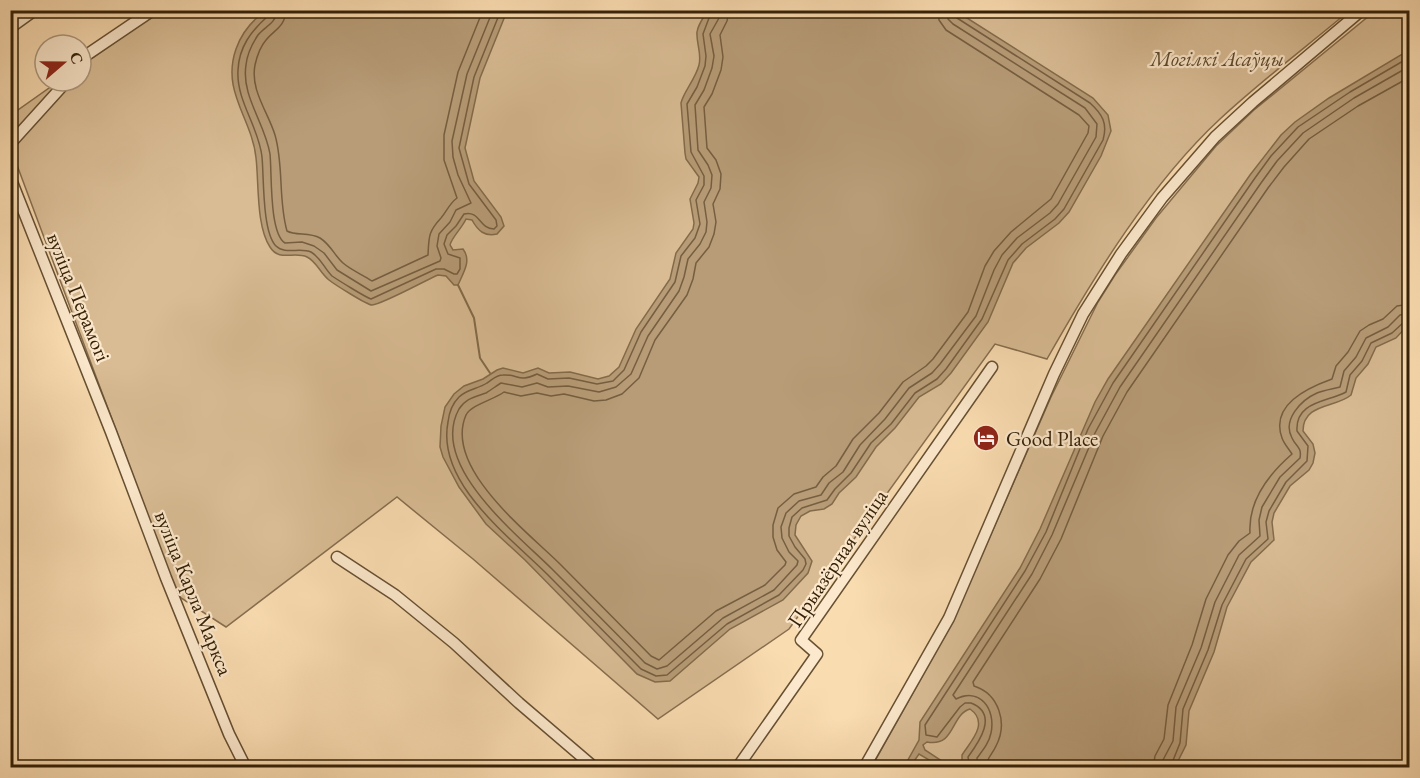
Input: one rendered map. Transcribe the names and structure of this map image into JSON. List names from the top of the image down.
{
  "streets": {
    "street": ["вуліца Перамогі", "Прыазёрная вуліца", "вуліца Карла Маркса"]
  },
  "crossings": [
    ["вуліца Перамогі", "вуліца Карла Маркса"]
  ],
  "parks": ["Могілкі Асаўцы"],
  "places": {
    "hotel": ["Good Place"]
  },
  "north": "right"
}
